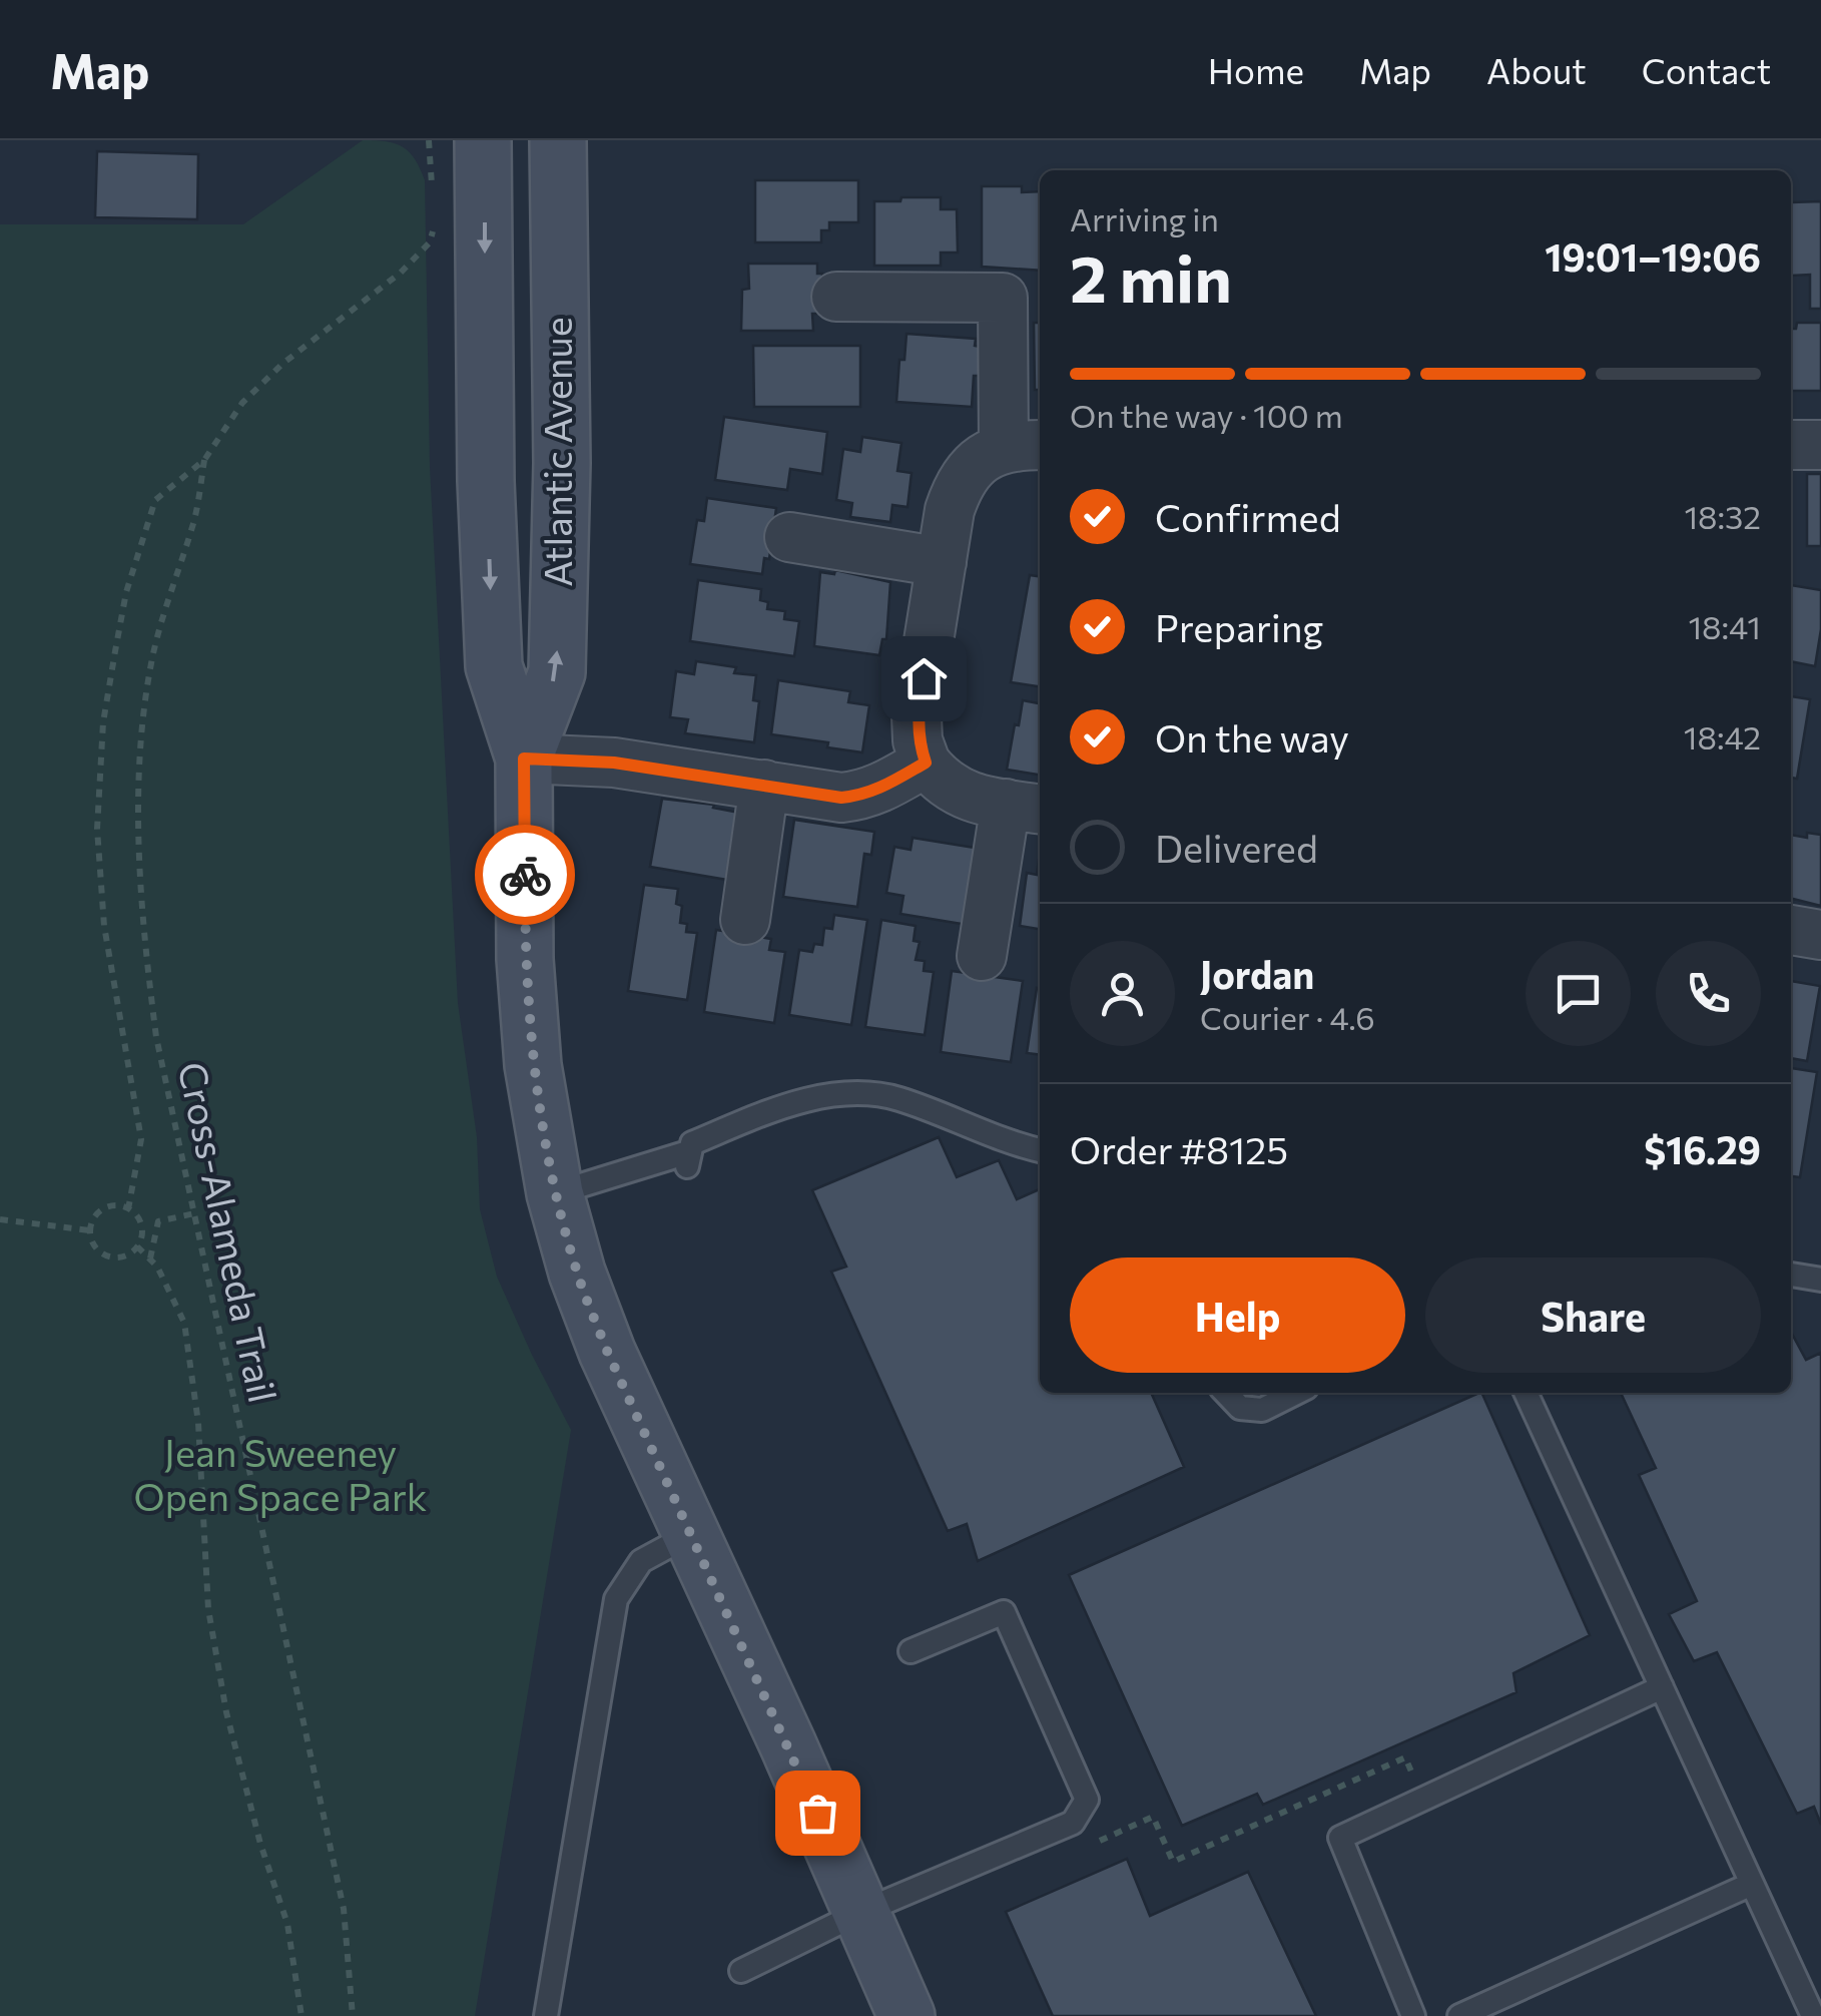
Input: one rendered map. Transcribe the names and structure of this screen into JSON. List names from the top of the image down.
{
  "streets": {
    "street": ["Atlantic Avenue"],
    "path": ["Cross-Alameda Trail"]
  },
  "parks": ["Jean Sweeney Open Space Park"],
  "page": {
    "header": "Map",
    "nav": [
      "Home",
      "Map",
      "About",
      "Contact"
    ],
    "heading": ["2 min", "Arriving in", "19:01–19:06"],
    "panel": [
      "Jordan",
      "Courier · 4.6",
      "Order #8125",
      "$16.29"
    ],
    "bar": "On the way · 100 m",
    "list": [
      ["Confirmed", "18:32"],
      ["Preparing", "18:41"],
      ["On the way", "18:42"],
      "Delivered"
    ],
    "buttons": ["Help", "Share"]
  }
}
